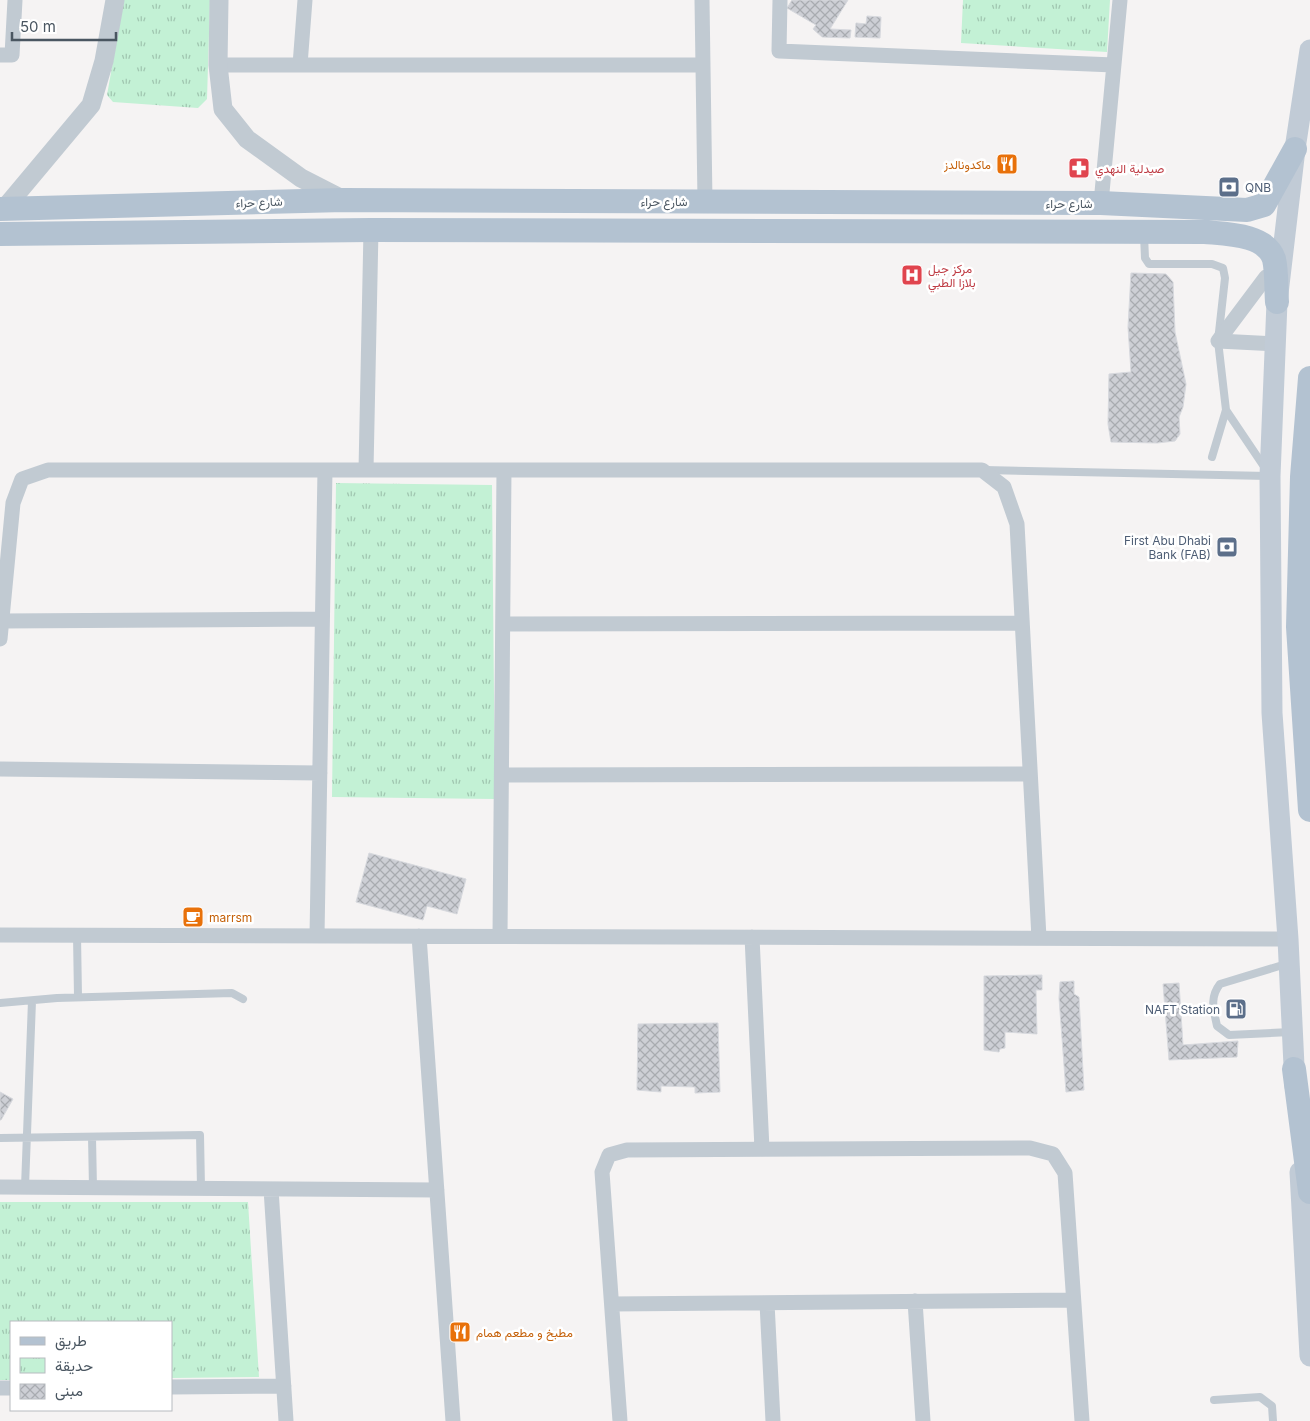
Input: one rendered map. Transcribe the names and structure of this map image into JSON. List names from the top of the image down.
{
  "streets": {
    "main road": ["شارع حراء"]
  },
  "places": {
    "restaurant": ["ماكدونالدز", "مطبخ و مطعم همام"],
    "pharmacy": ["صيدلية النهدي"],
    "bank": ["QNB", "First Abu Dhabi Bank (FAB)"],
    "hospital": ["مركز جيل بلازا الطبي"],
    "cafe": ["marrsm"],
    "fuel station": ["NAFT Station"]
  },
  "legend": ["طريق", "حديقة", "مبنى"],
  "scale_bar": "50 m"
}
